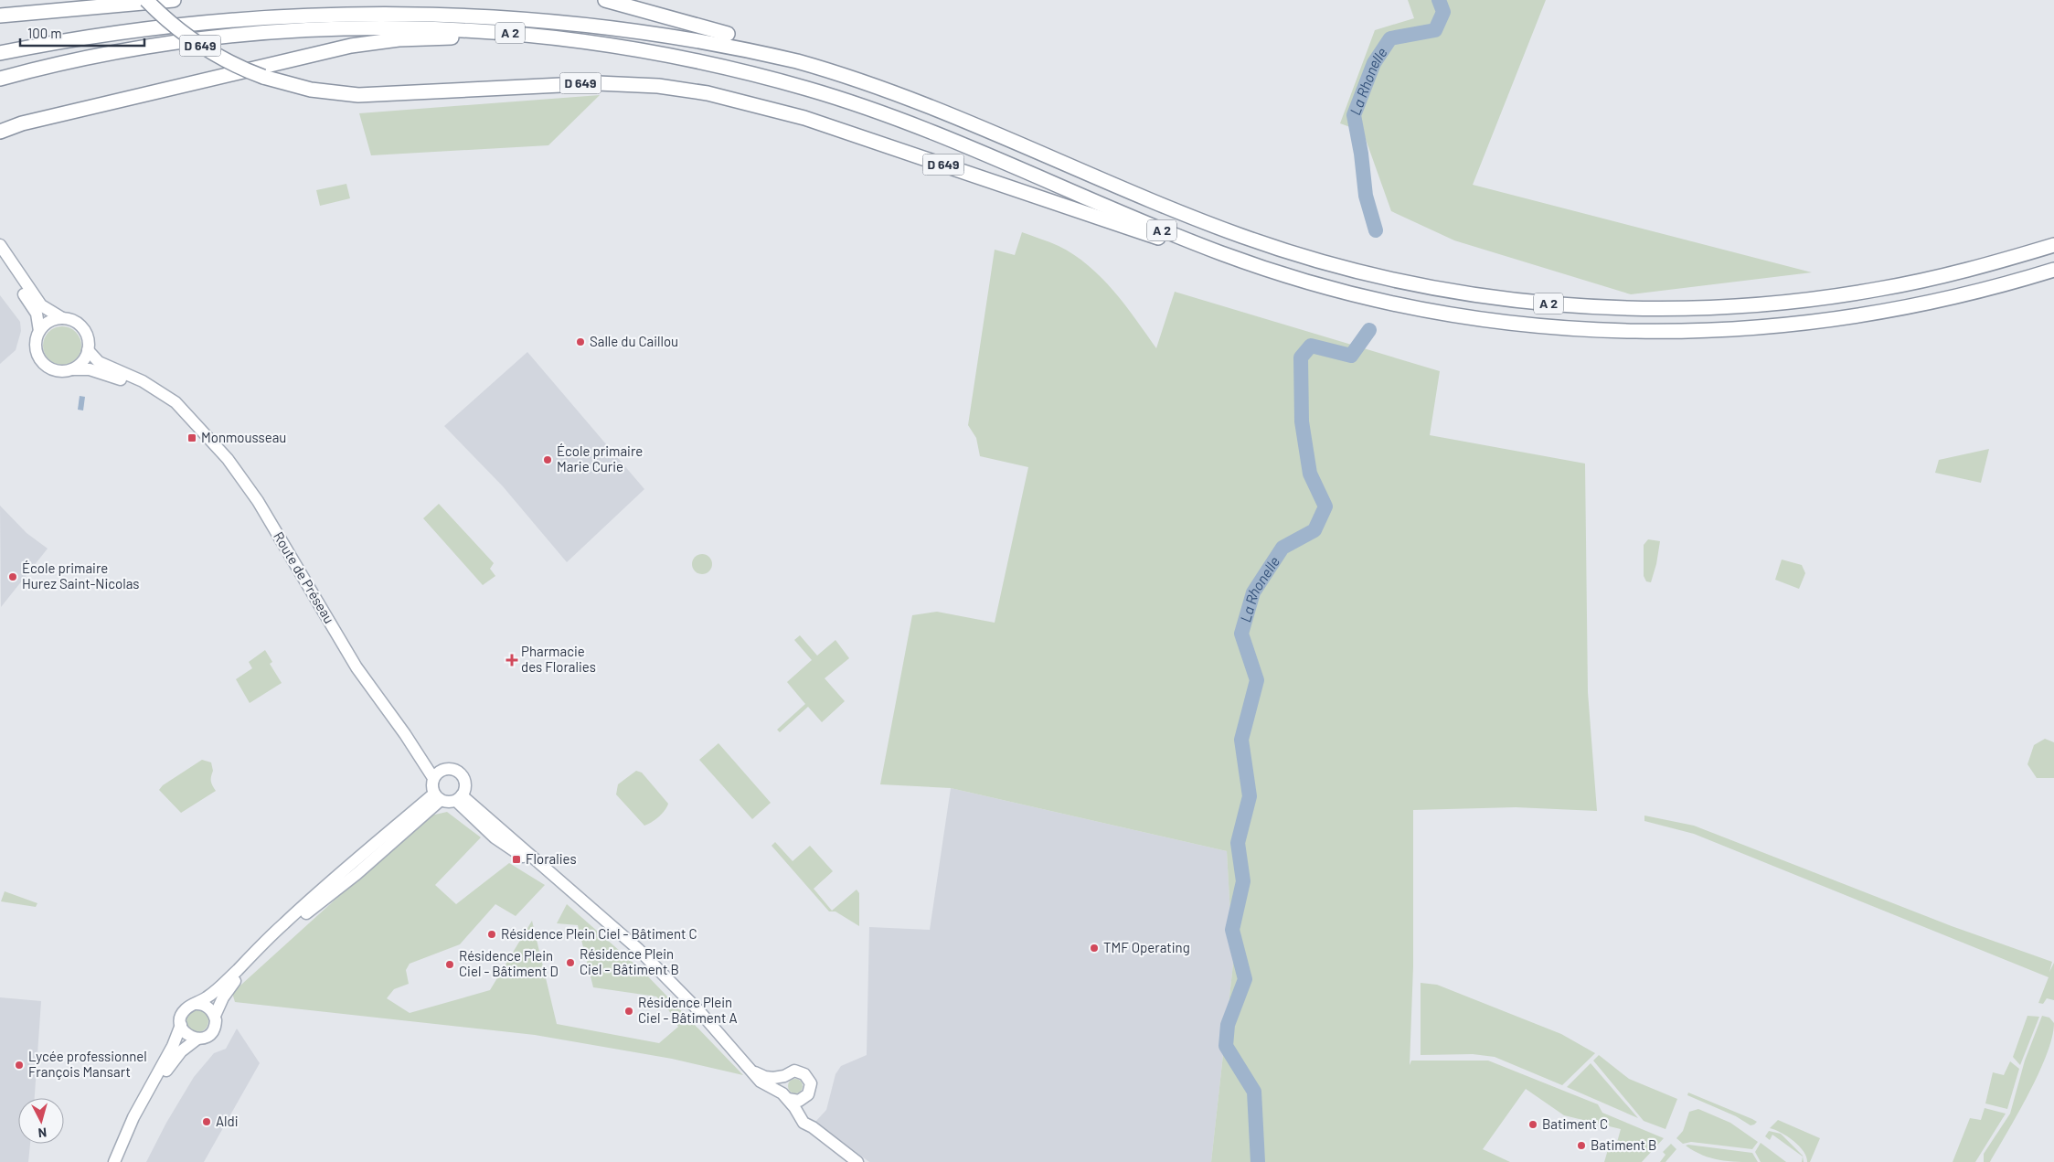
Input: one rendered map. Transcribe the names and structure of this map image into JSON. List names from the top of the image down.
{
  "streets": {
    "highway": ["A 2", "D 649"],
    "main road": ["Route de Préseau"]
  },
  "crossings": [
    ["A 2", "D 649"]
  ],
  "water": ["La Rhonelle"],
  "places": {
    "other": [
      "Salle du Caillou",
      "École primaire Marie Curie",
      "École primaire Hurez Saint-Nicolas",
      "Résidence Plein Ciel - Bâtiment C",
      "TMF Operating",
      "Résidence Plein Ciel - Bâtiment B",
      "Résidence Plein Ciel - Bâtiment D",
      "Résidence Plein Ciel - Bâtiment A",
      "Lycée professionnel François Mansart",
      "Aldi",
      "Batiment C",
      "Batiment B"
    ],
    "transit": ["Monmousseau", "Floralies"],
    "health": ["Pharmacie des Floralies"]
  },
  "scale_bar": "100 m",
  "north": "bottom"
}
